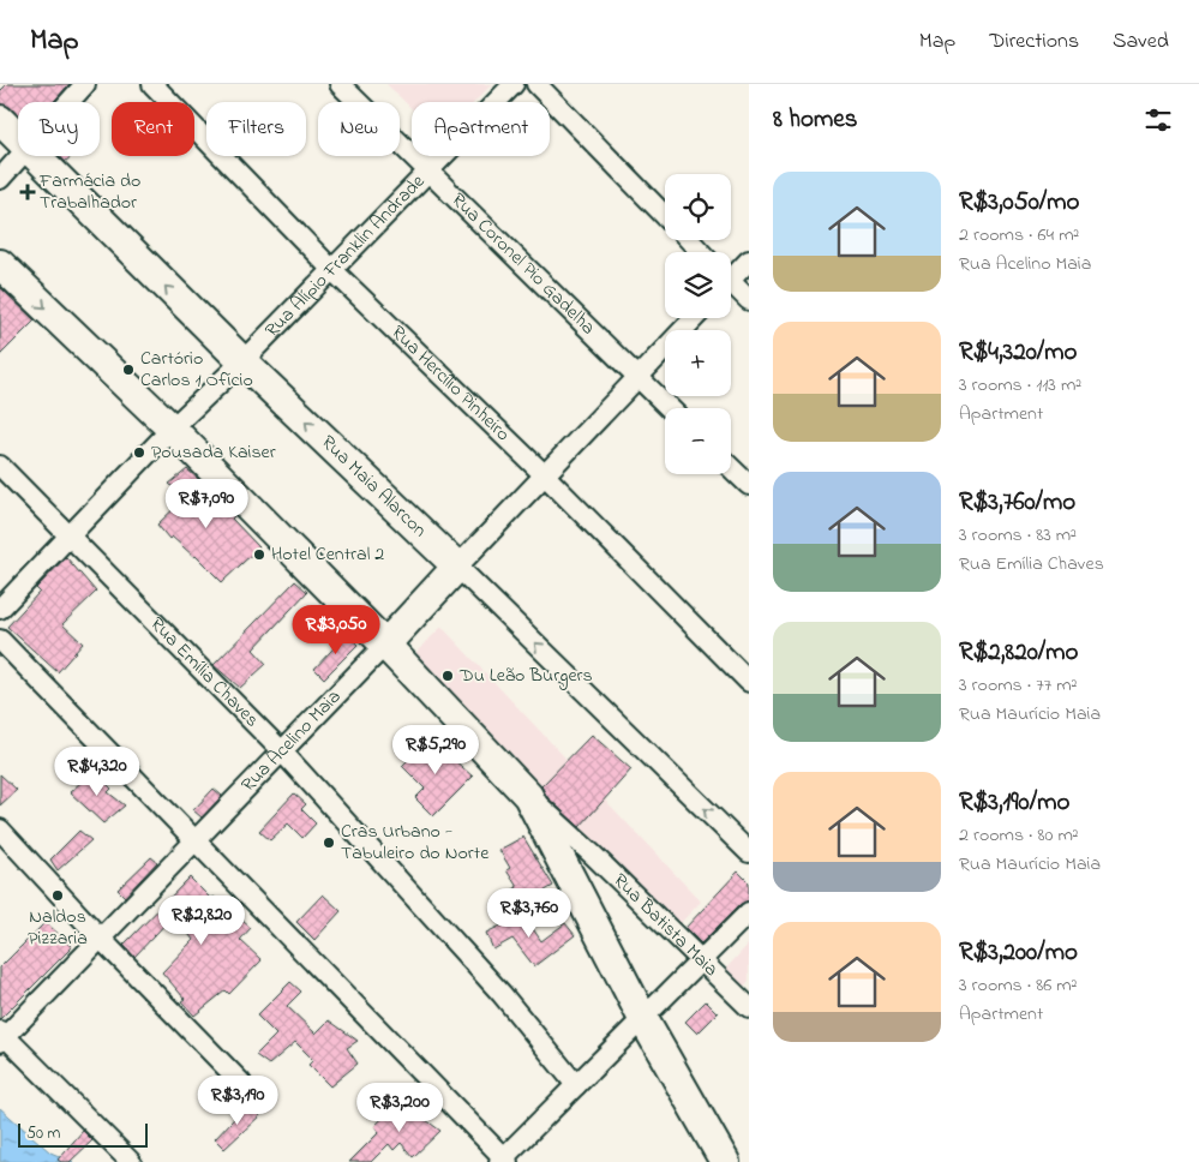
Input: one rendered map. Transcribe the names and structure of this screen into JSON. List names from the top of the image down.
{
  "streets": {
    "main road": ["Rua Maia Alarcon", "Rua Acelino Maia"],
    "street": [
      "Rua Alípio Franklin Andrade",
      "Rua Coronel Pio Gadelha",
      "Rua Hercílio Pinheiro",
      "Rua Emília Chaves",
      "Rua Batista Maia"
    ]
  },
  "crossings": [
    ["Rua Alípio Franklin Andrade", "Rua Coronel Pio Gadelha"],
    ["Rua Alípio Franklin Andrade", "Rua Hercílio Pinheiro"],
    ["Rua Alípio Franklin Andrade", "Rua Maia Alarcon"],
    ["Rua Alípio Franklin Andrade", "Rua Emília Chaves"],
    ["Rua Coronel Pio Gadelha", "Rua Acelino Maia"],
    ["Rua Hercílio Pinheiro", "Rua Acelino Maia"],
    ["Rua Maia Alarcon", "Rua Acelino Maia"],
    ["Rua Emília Chaves", "Rua Acelino Maia"]
  ],
  "places": {
    "health": ["Farmácia do Trabalhador"],
    "other": [
      "Cartório Carlos 1 Ofício",
      "Pousada Kaiser",
      "Hotel Central 2",
      "Du Leão Burgers",
      "Cras Urbano - Tabuleiro do Norte",
      "Naldos Pizzaria"
    ]
  },
  "scale_bar": "50 m",
  "page": {
    "header": "Map",
    "nav": ["Map", "Directions", "Saved"],
    "heading": "8 homes",
    "chip": [
      "Buy",
      "Rent",
      "Filters",
      "New",
      "Apartment"
    ],
    "list": [
      {
        "name": "R$3,050/mo",
        "note": "2 rooms · 64 m² · Rua Acelino Maia"
      },
      {
        "name": "R$4,320/mo",
        "note": "3 rooms · 113 m² · Apartment"
      },
      {
        "name": "R$3,760/mo",
        "note": "3 rooms · 83 m² · Rua Emília Chaves"
      },
      {
        "name": "R$2,820/mo",
        "note": "3 rooms · 77 m² · Rua Maurício Maia"
      },
      {
        "name": "R$3,190/mo",
        "note": "2 rooms · 80 m² · Rua Maurício Maia"
      },
      {
        "name": "R$3,200/mo",
        "note": "3 rooms · 86 m² · Apartment"
      }
    ],
    "map_buttons": ["+", "−"],
    "price": [
      "R$7,090",
      "R$3,050",
      "R$5,290",
      "R$4,320",
      "R$3,760",
      "R$2,820",
      "R$3,190",
      "R$3,200"
    ],
    "scale": "50 m"
  }
}
